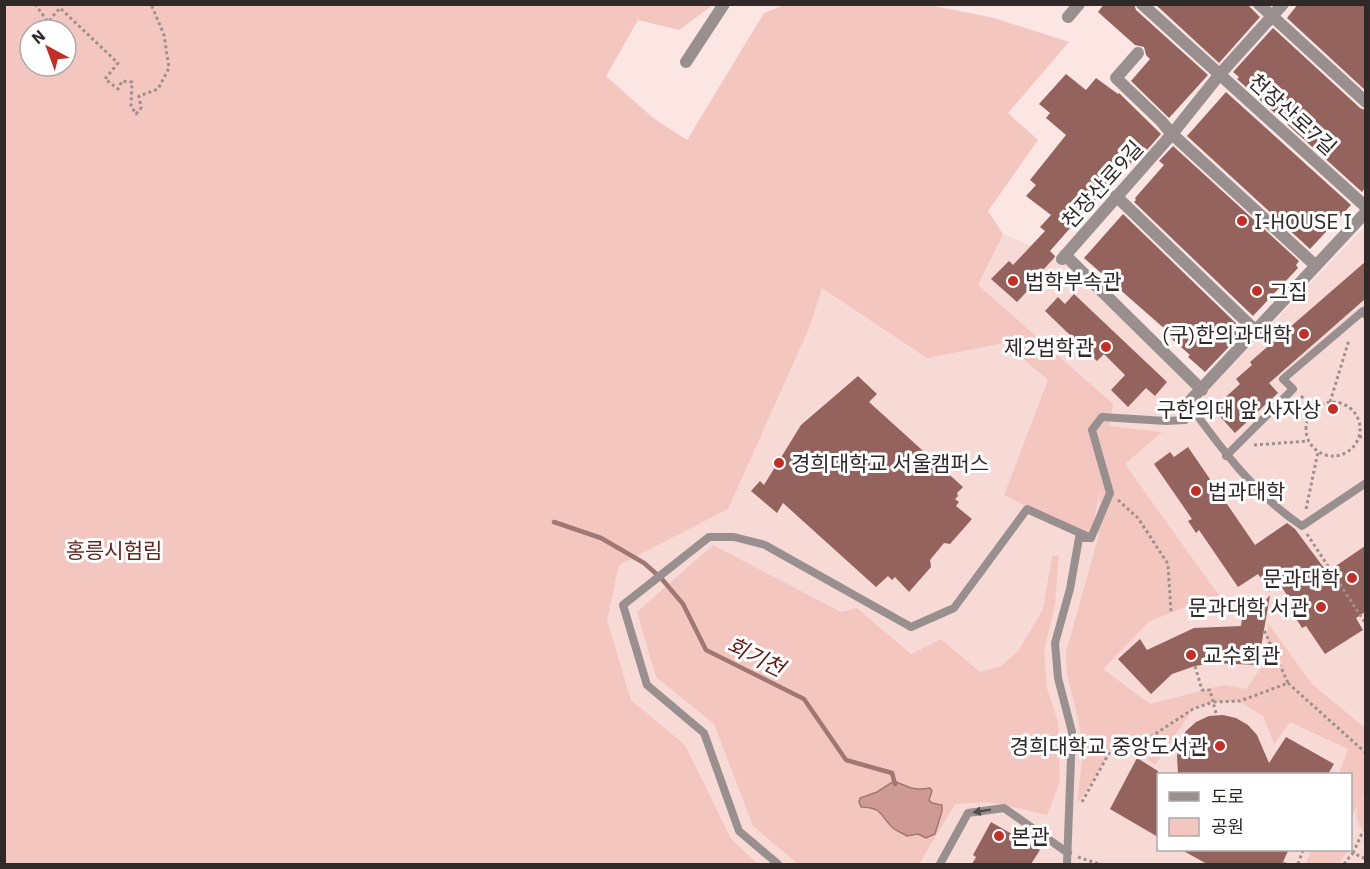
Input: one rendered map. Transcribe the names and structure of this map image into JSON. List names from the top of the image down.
{
  "streets": {
    "street": ["천장산로7길", "천장산로9길"]
  },
  "crossings": [
    ["천장산로7길", "천장산로9길"]
  ],
  "water": ["회기천"],
  "parks": ["홍릉시험림"],
  "places": [
    "I-HOUSE I",
    "법학부속관",
    "그집",
    "(구)한의과대학",
    "제2법학관",
    "구한의대 앞 사자상",
    "경희대학교 서울캠퍼스",
    "법과대학",
    "문과대학",
    "문과대학 서관",
    "교수회관",
    "경희대학교 중앙도서관",
    "본관"
  ],
  "legend": ["도로", "공원"],
  "north": "top left"
}
